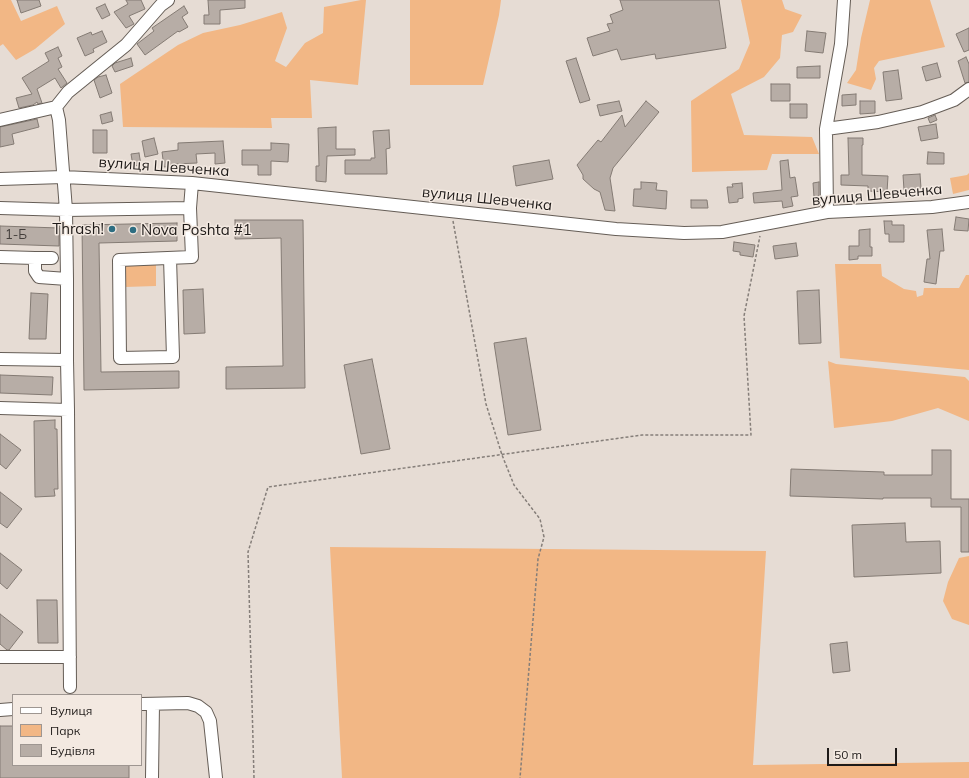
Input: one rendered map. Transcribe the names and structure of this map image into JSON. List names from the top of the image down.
{
  "streets": {
    "street": ["вулиця Шевченка"]
  },
  "places": ["Thrash!", "Nova Poshta #1"],
  "house_numbers": ["1-Б"],
  "legend": ["Вулиця", "Парк", "Будівля"],
  "scale_bar": "50 m"
}
